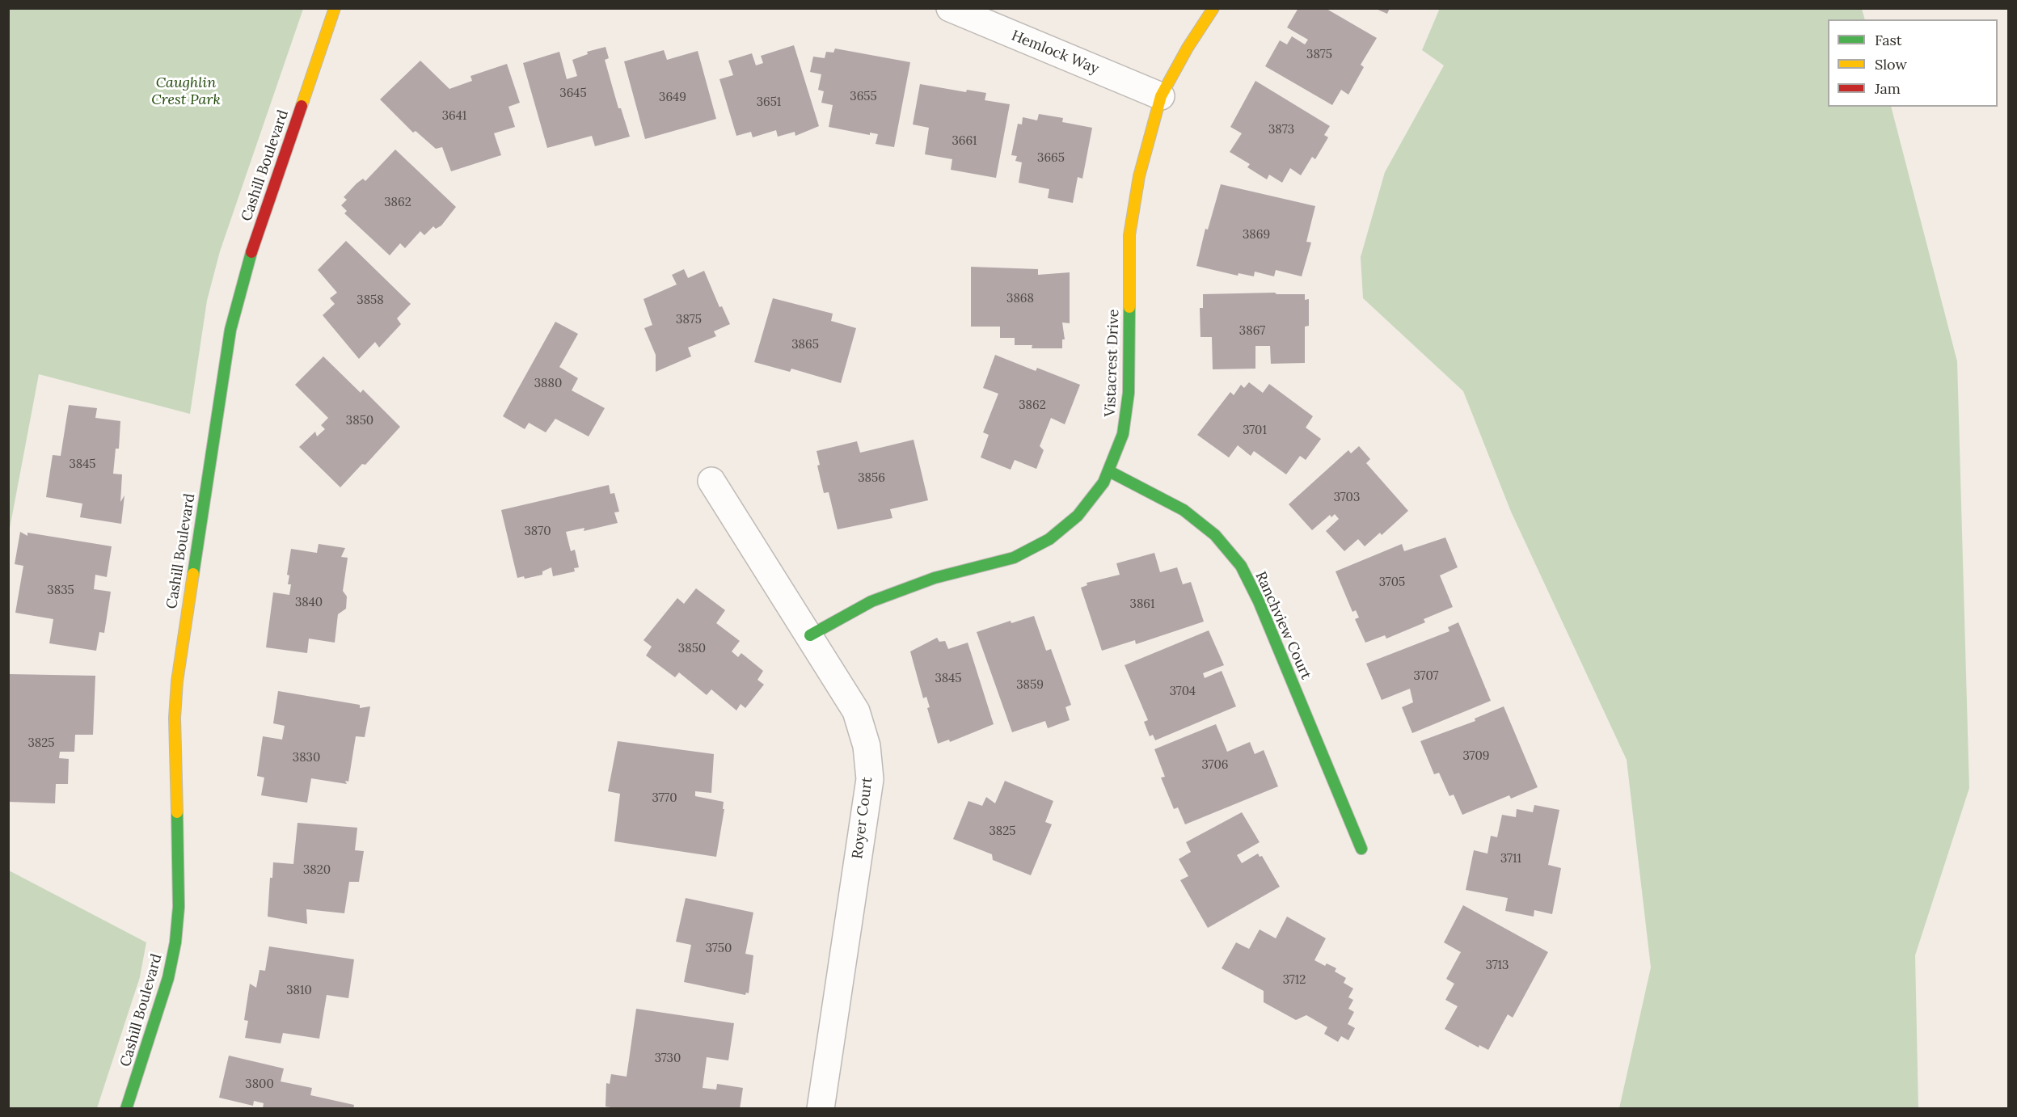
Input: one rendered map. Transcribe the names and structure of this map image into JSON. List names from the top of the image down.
{
  "streets": {
    "street": [
      "Hemlock Way",
      "Cashill Boulevard",
      "Vistacrest Drive",
      "Ranchview Court",
      "Royer Court"
    ]
  },
  "crossings": [
    ["Hemlock Way", "Vistacrest Drive"],
    ["Vistacrest Drive", "Ranchview Court"],
    ["Vistacrest Drive", "Royer Court"]
  ],
  "parks": ["Caughlin Crest Park"],
  "house_numbers": [
    "3875",
    "3645",
    "3655",
    "3649",
    "3651",
    "3641",
    "3873",
    "3661",
    "3665",
    "3862",
    "3869",
    "3868",
    "3858",
    "3875",
    "3867",
    "3865",
    "3880",
    "3862",
    "3850",
    "3701",
    "3845",
    "3856",
    "3703",
    "3870",
    "3705",
    "3835",
    "3840",
    "3861",
    "3850",
    "3707",
    "3845",
    "3859",
    "3704",
    "3825",
    "3709",
    "3830",
    "3706",
    "3770",
    "3825",
    "3711",
    "3820",
    "3750",
    "3713",
    "3712",
    "3810",
    "3730",
    "3800"
  ],
  "legend": ["Fast", "Slow", "Jam"]
}
